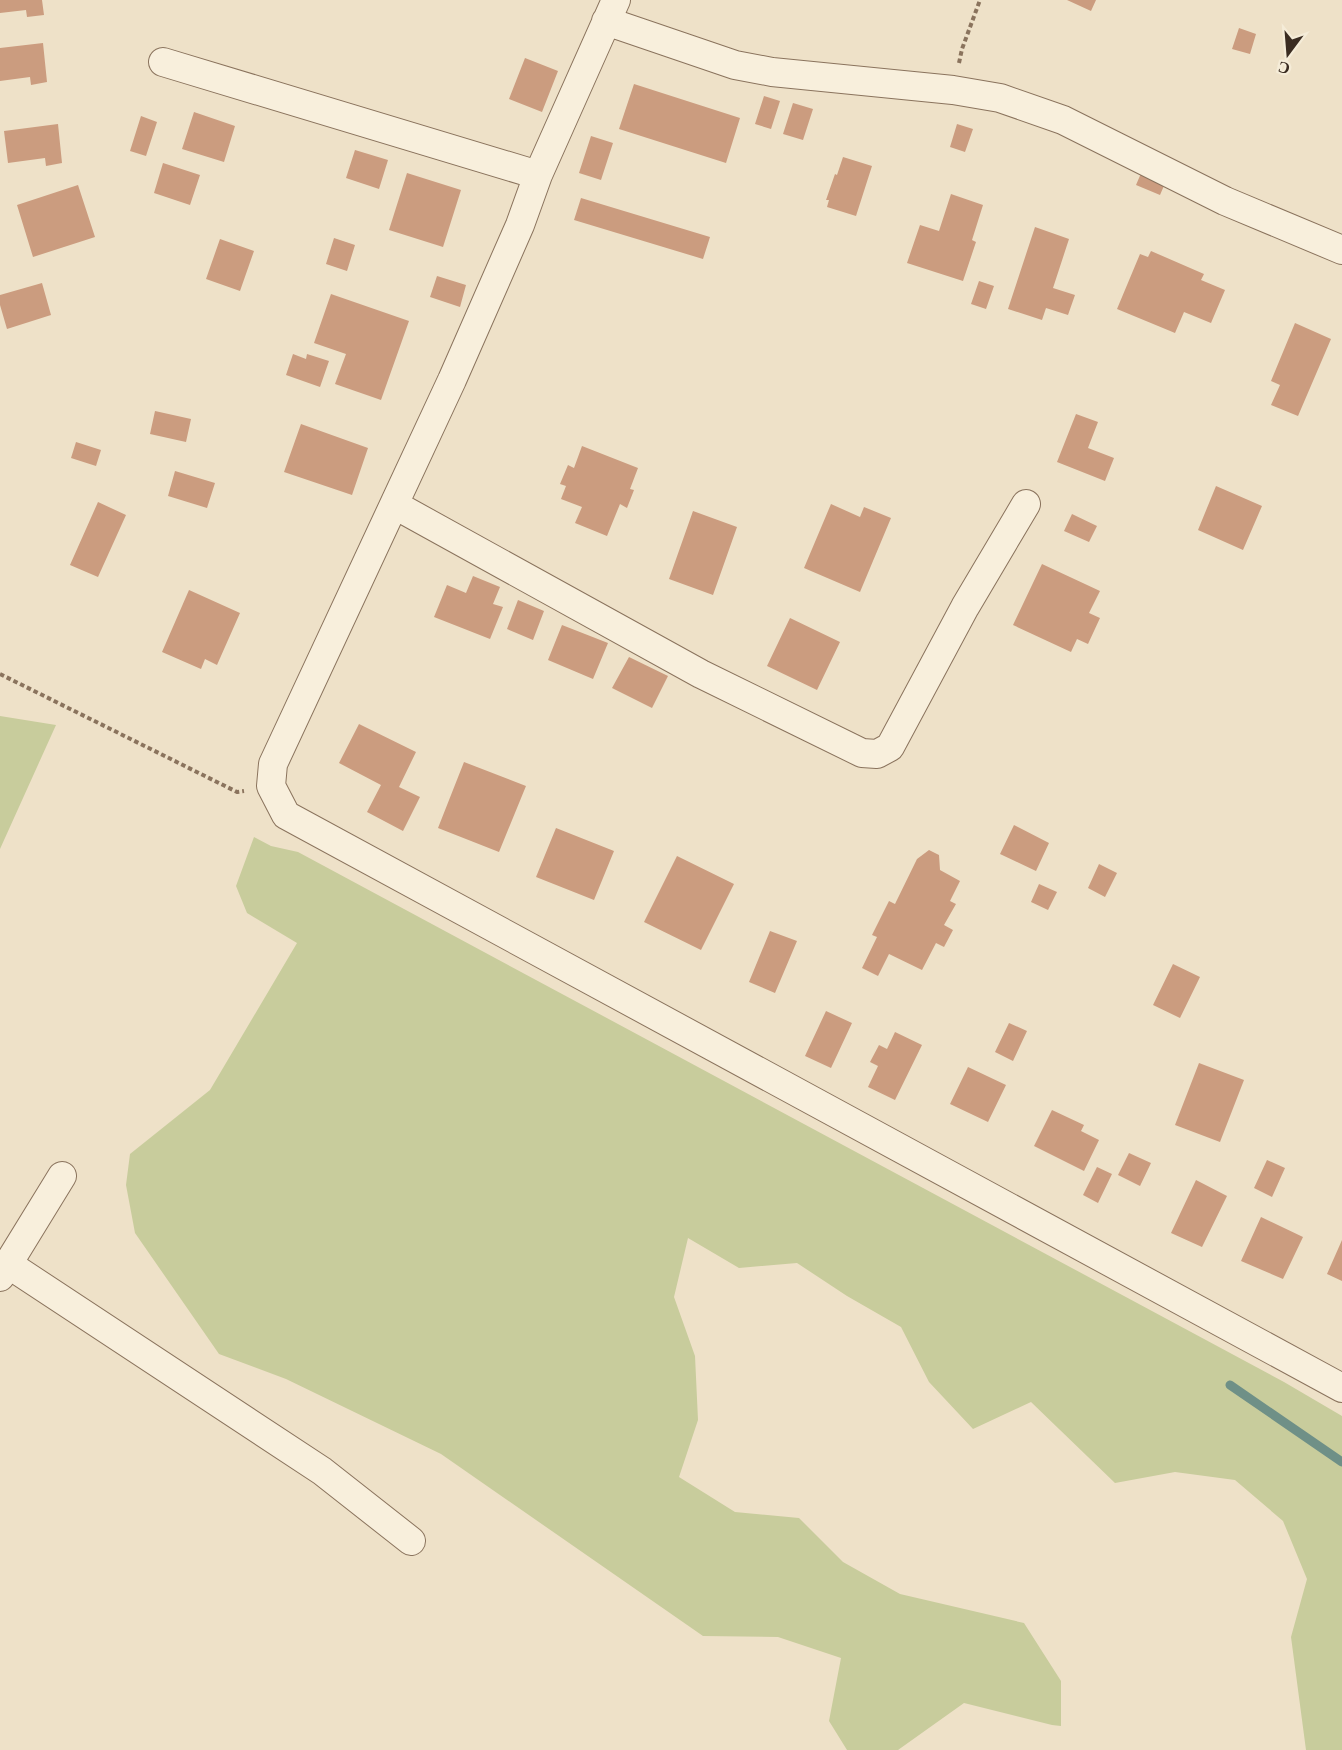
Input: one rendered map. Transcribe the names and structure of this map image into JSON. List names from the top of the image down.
{
  "north": "bottom"
}
